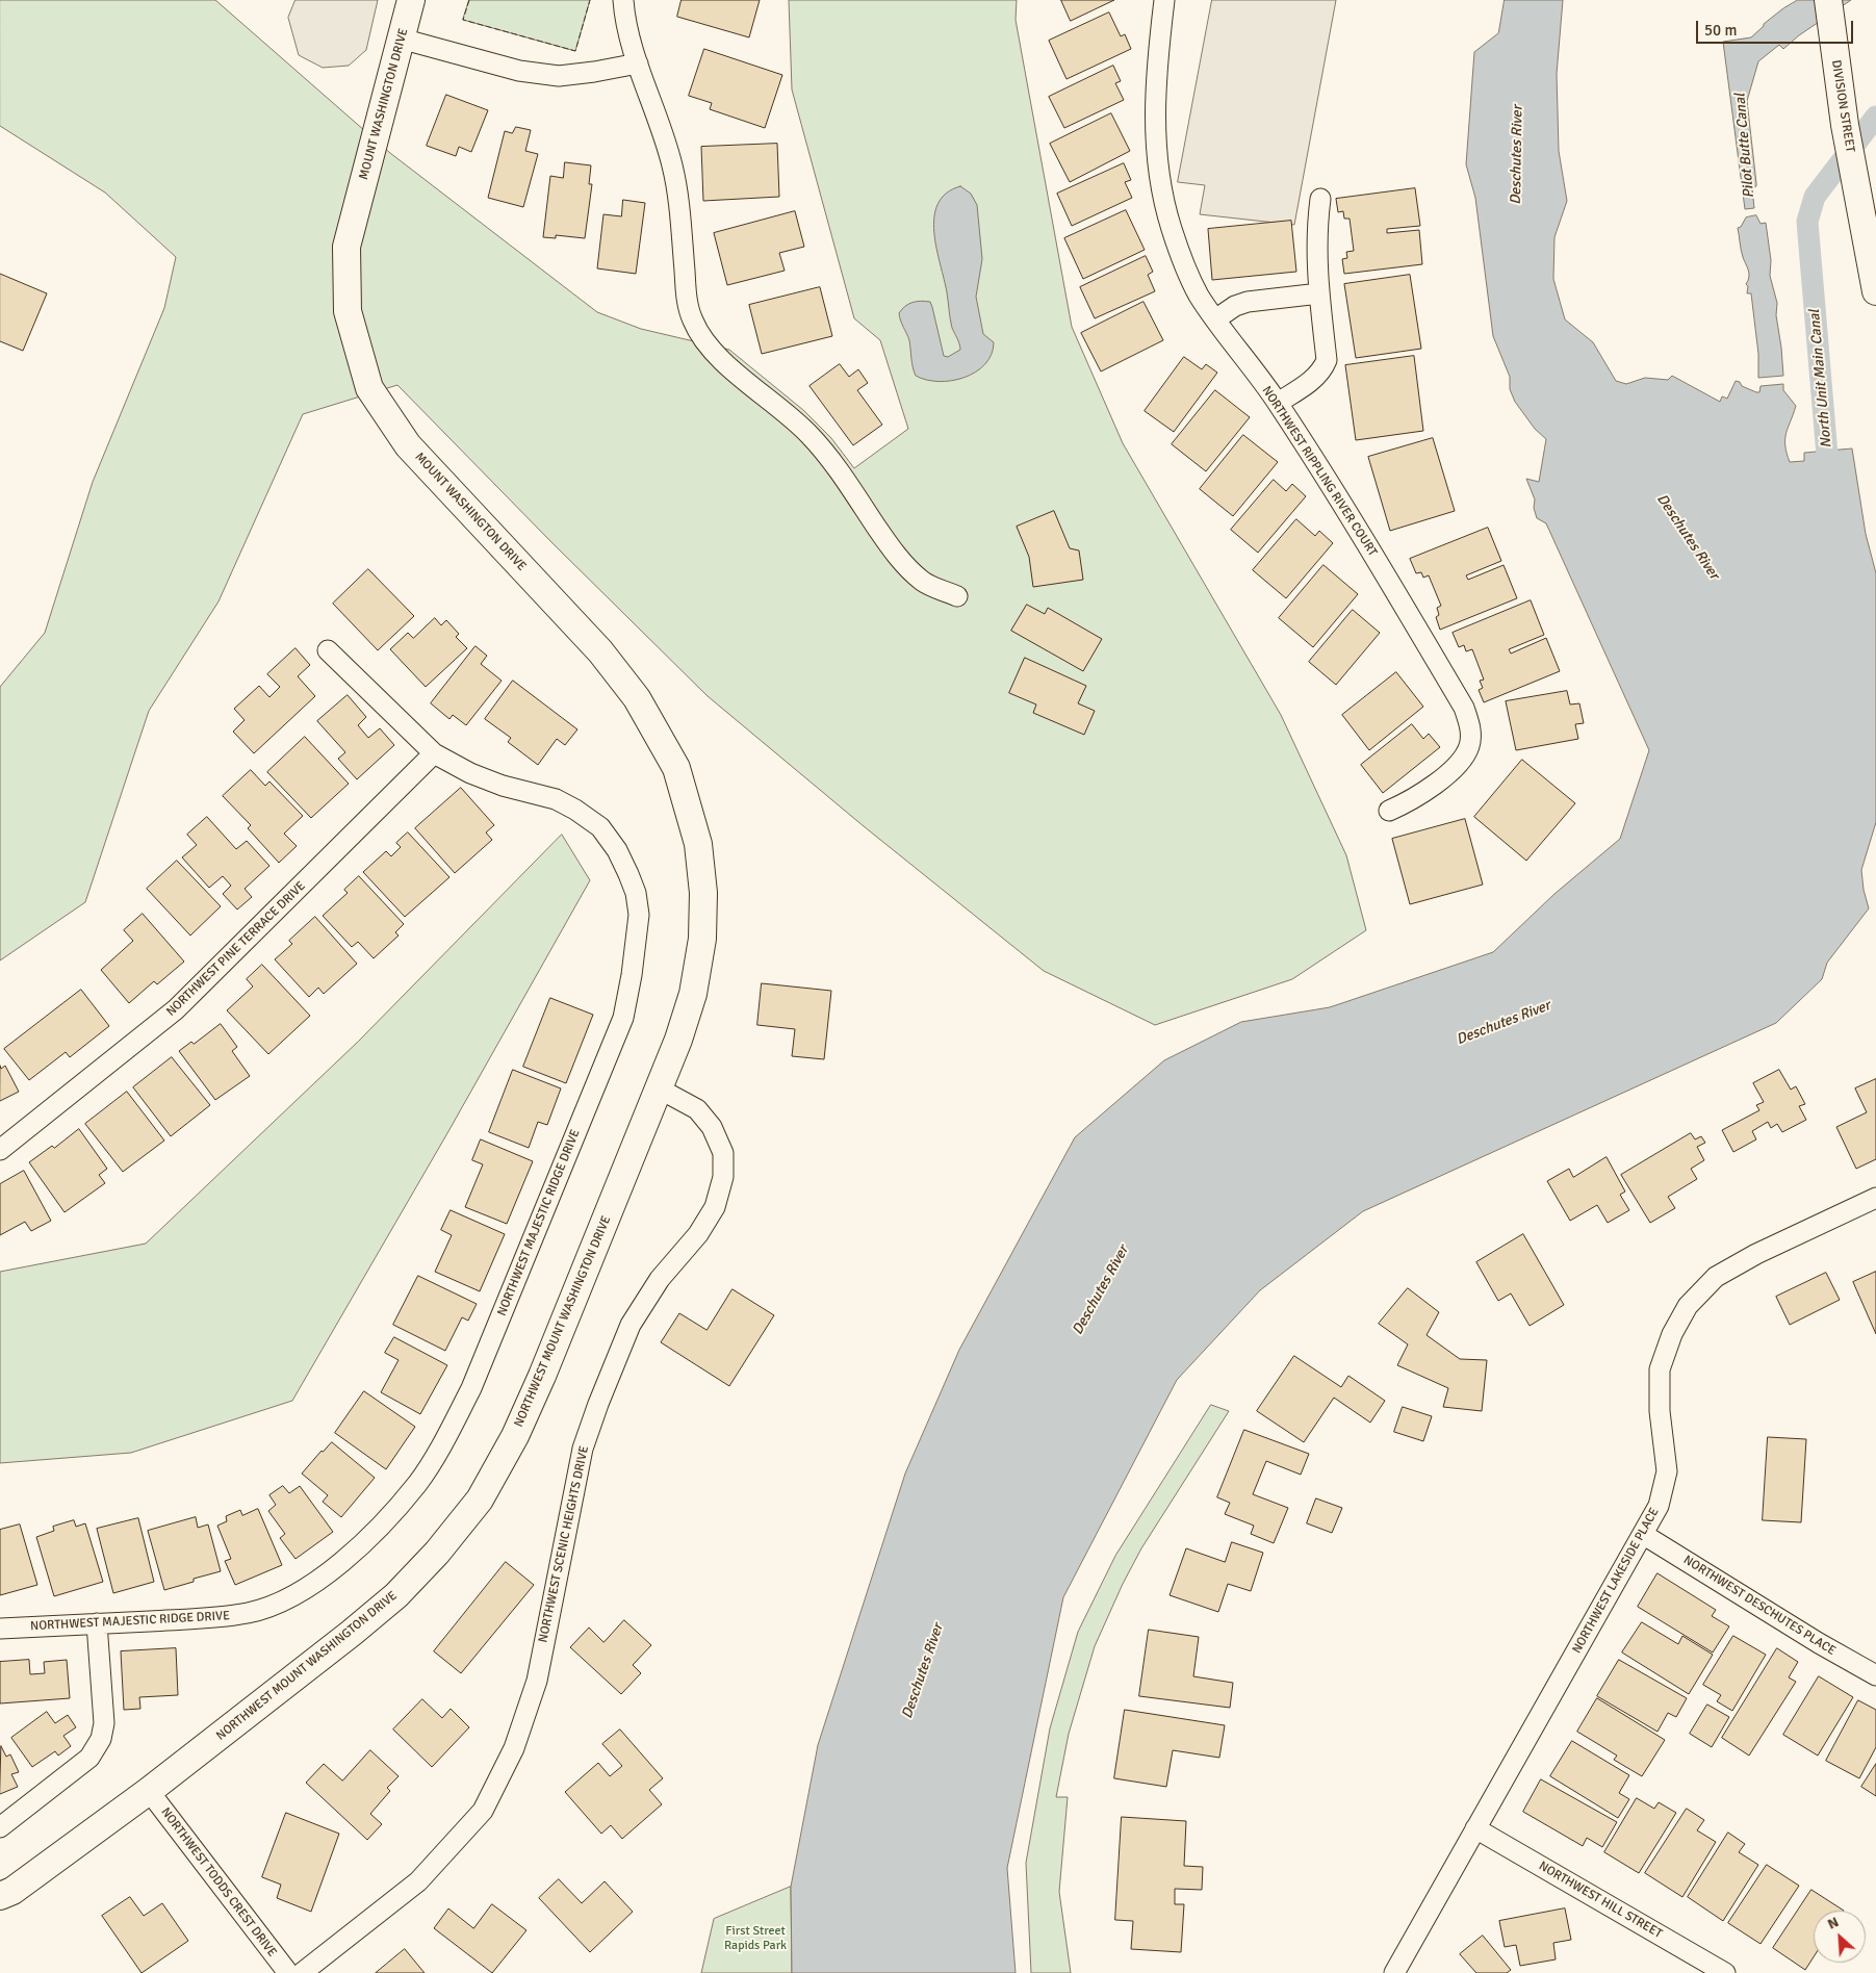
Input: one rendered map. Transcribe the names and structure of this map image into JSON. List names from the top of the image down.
{
  "streets": {
    "main road": ["MOUNT WASHINGTON DRIVE", "DIVISION STREET", "NORTHWEST MOUNT WASHINGTON DRIVE"],
    "street": [
      "NORTHWEST RIPPLING RIVER COURT",
      "NORTHWEST PINE TERRACE DRIVE",
      "NORTHWEST MAJESTIC RIDGE DRIVE",
      "NORTHWEST SCENIC HEIGHTS DRIVE",
      "NORTHWEST LAKESIDE PLACE",
      "NORTHWEST DESCHUTES PLACE",
      "NORTHWEST TODDS CREST DRIVE",
      "NORTHWEST HILL STREET"
    ]
  },
  "crossings": [
    ["MOUNT WASHINGTON DRIVE", "NORTHWEST MOUNT WASHINGTON DRIVE"],
    ["NORTHWEST PINE TERRACE DRIVE", "NORTHWEST MAJESTIC RIDGE DRIVE"],
    ["NORTHWEST MOUNT WASHINGTON DRIVE", "NORTHWEST SCENIC HEIGHTS DRIVE"],
    ["NORTHWEST MOUNT WASHINGTON DRIVE", "NORTHWEST TODDS CREST DRIVE"],
    ["NORTHWEST LAKESIDE PLACE", "NORTHWEST DESCHUTES PLACE"],
    ["NORTHWEST LAKESIDE PLACE", "NORTHWEST HILL STREET"]
  ],
  "water": ["Pilot Butte Canal", "Deschutes River", "North Unit Main Canal"],
  "parks": ["First Street Rapids Park"],
  "scale_bar": "50 m",
  "north": "top left"
}
